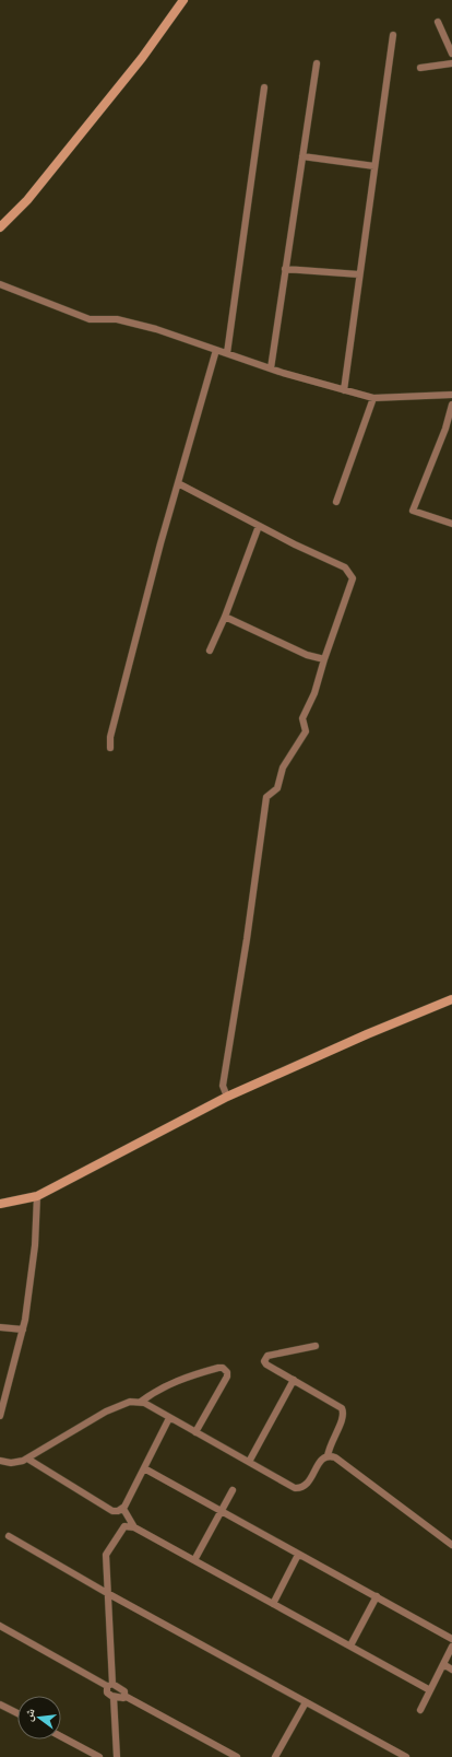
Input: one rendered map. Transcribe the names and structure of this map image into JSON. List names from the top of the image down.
{
  "north": "left"
}
